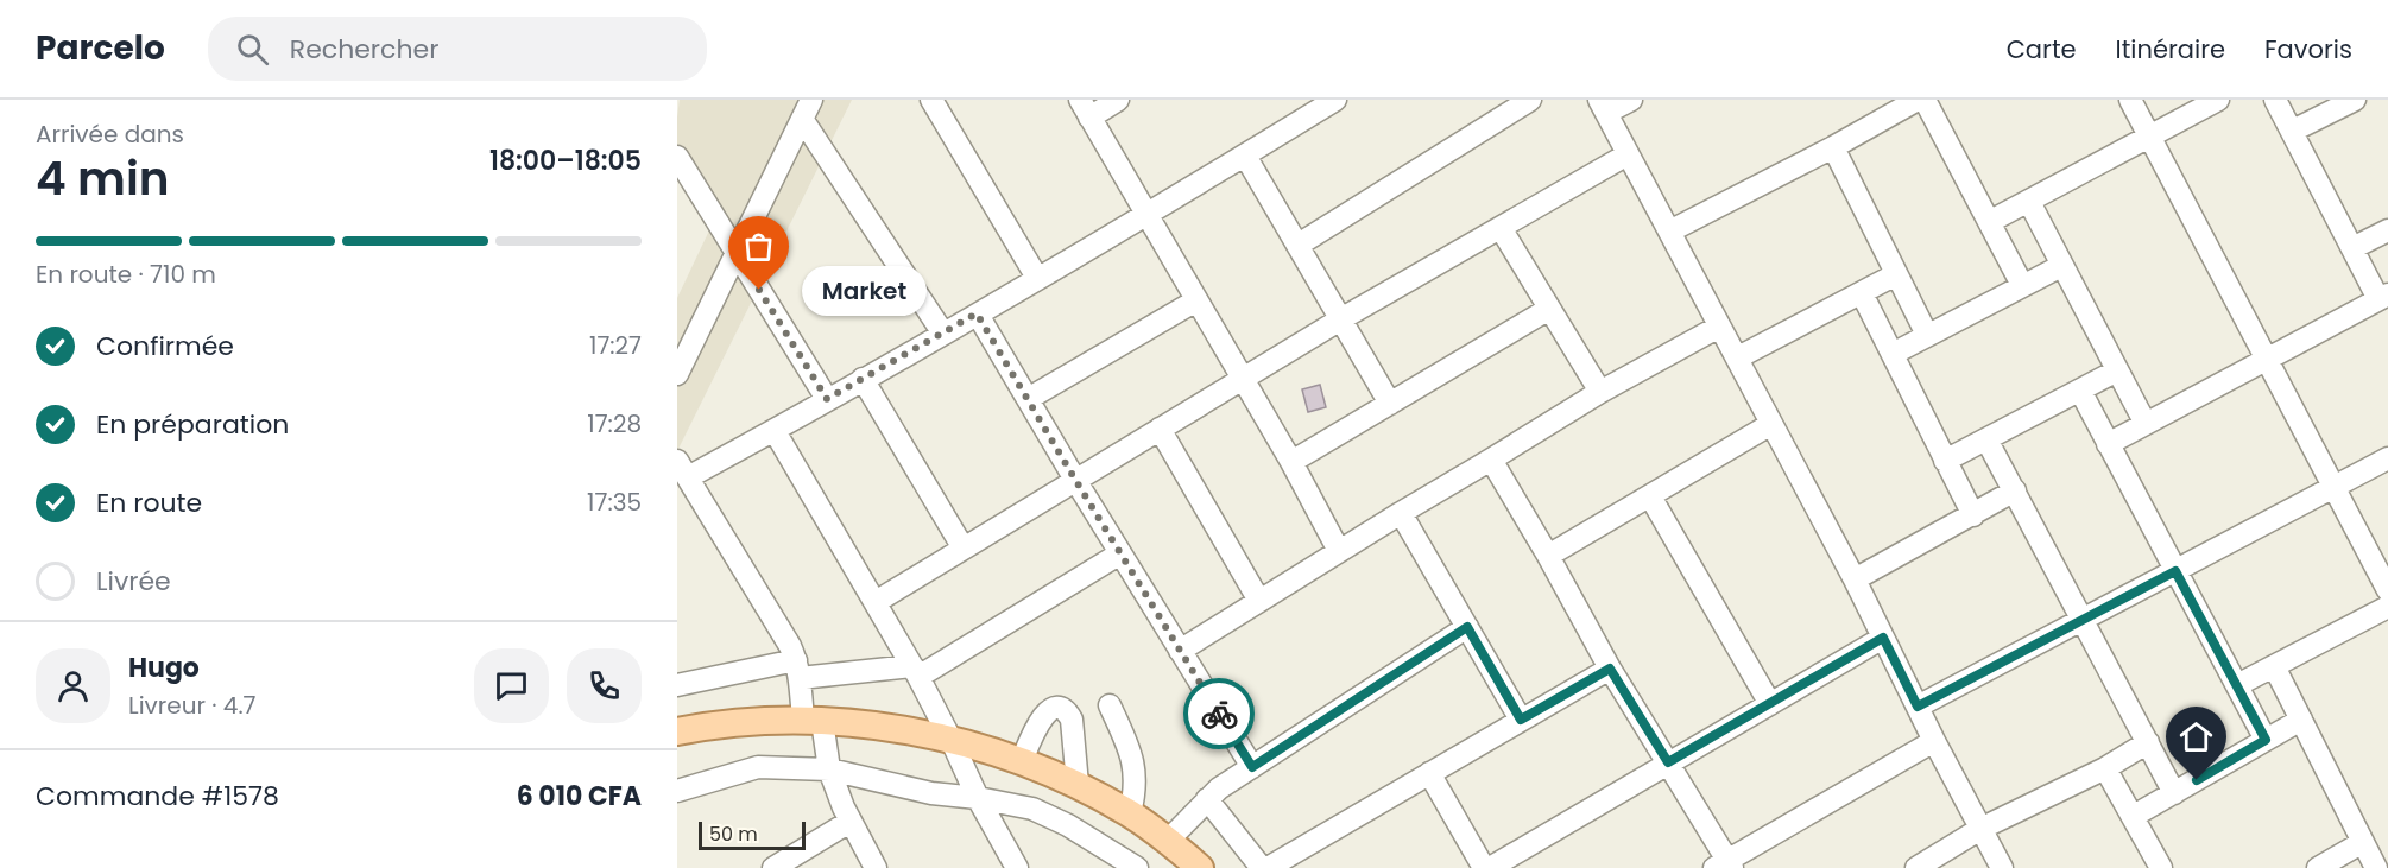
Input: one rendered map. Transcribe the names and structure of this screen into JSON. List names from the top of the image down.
{
  "places": ["Market"],
  "scale_bar": "50 m",
  "page": {
    "header": "Parcelo",
    "search": "Rechercher",
    "nav": ["Carte", "Itinéraire", "Favoris"],
    "heading": ["4 min", "Arrivée dans", "18:00–18:05"],
    "panel": [
      "Hugo",
      "Livreur · 4.7",
      "Commande #1578",
      "6 010 CFA"
    ],
    "bar": "En route · 710 m",
    "bubble": "Market",
    "list": [
      ["Confirmée", "17:27"],
      ["En préparation", "17:28"],
      ["En route", "17:35"],
      "Livrée"
    ],
    "scale": "50 m"
  }
}
